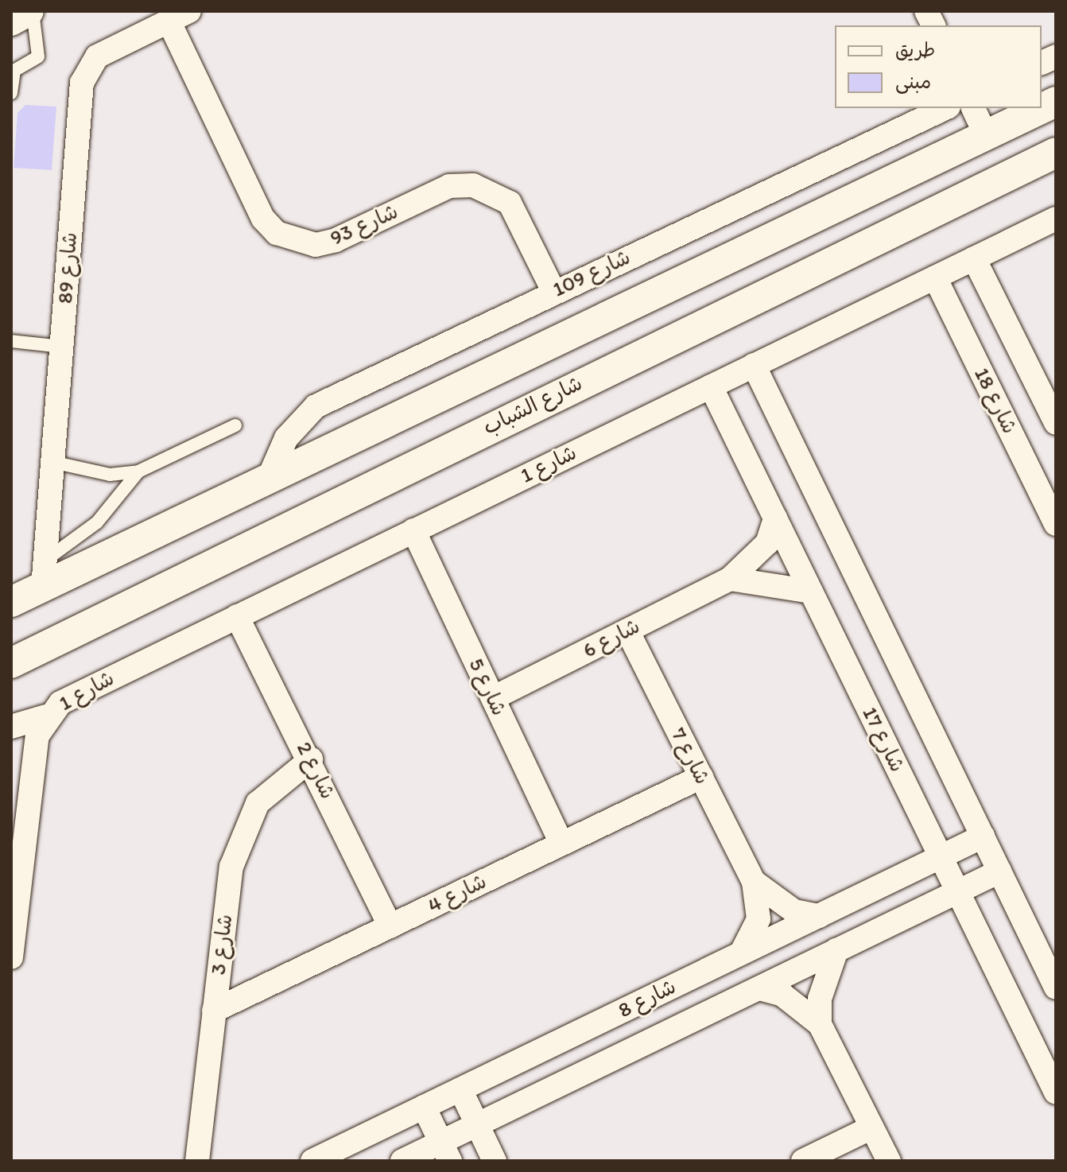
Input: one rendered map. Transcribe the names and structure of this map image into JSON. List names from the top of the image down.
{
  "streets": {
    "street": [
      "شارع 93",
      "شارع 89",
      "شارع 109",
      "شارع 18",
      "شارع الشباب",
      "شارع 1",
      "شارع 6",
      "شارع 5",
      "شارع 17",
      "شارع 7",
      "شارع 2",
      "شارع 4",
      "شارع 3",
      "شارع 8"
    ]
  },
  "crossings": [
    ["شارع 93", "شارع 89"],
    ["شارع 93", "شارع 109"],
    ["شارع 18", "شارع 1"],
    ["شارع 1", "شارع 5"],
    ["شارع 1", "شارع 17"],
    ["شارع 1", "شارع 2"],
    ["شارع 6", "شارع 5"],
    ["شارع 6", "شارع 17"],
    ["شارع 6", "شارع 7"],
    ["شارع 5", "شارع 4"],
    ["شارع 17", "شارع 8"],
    ["شارع 7", "شارع 4"],
    ["شارع 7", "شارع 8"],
    ["شارع 2", "شارع 4"],
    ["شارع 2", "شارع 3"],
    ["شارع 4", "شارع 3"]
  ],
  "legend": ["طريق", "مبنى"]
}
